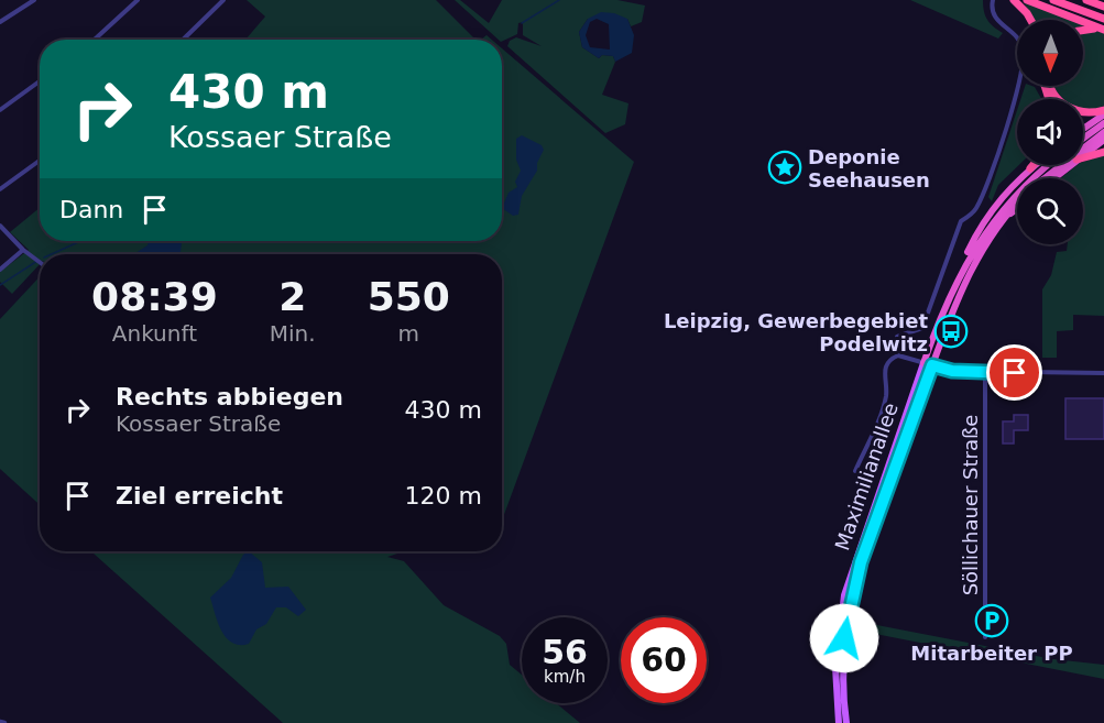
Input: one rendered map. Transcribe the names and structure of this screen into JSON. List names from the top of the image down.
{
  "streets": {
    "highway": ["Maximilianallee"],
    "street": ["Söllichauer Straße"]
  },
  "places": {
    "place": ["Deponie Seehausen"],
    "bus stop": ["Leipzig, Gewerbegebiet Podelwitz"],
    "parking": ["Mitarbeiter PP"]
  },
  "north": "bottom",
  "page": {
    "turn": ["430 m", "Kossaer Straße"],
    "then": "Dann",
    "eta": [
      "08:39",
      "Ankunft",
      "2",
      "Min.",
      "550",
      "m"
    ],
    "list": [
      {
        "name": "Rechts abbiegen",
        "note": "Kossaer Straße",
        "value": "430 m"
      },
      {
        "name": "Ziel erreicht",
        "value": "120 m"
      }
    ],
    "speed": "56 km/h",
    "limit": "60"
  }
}
